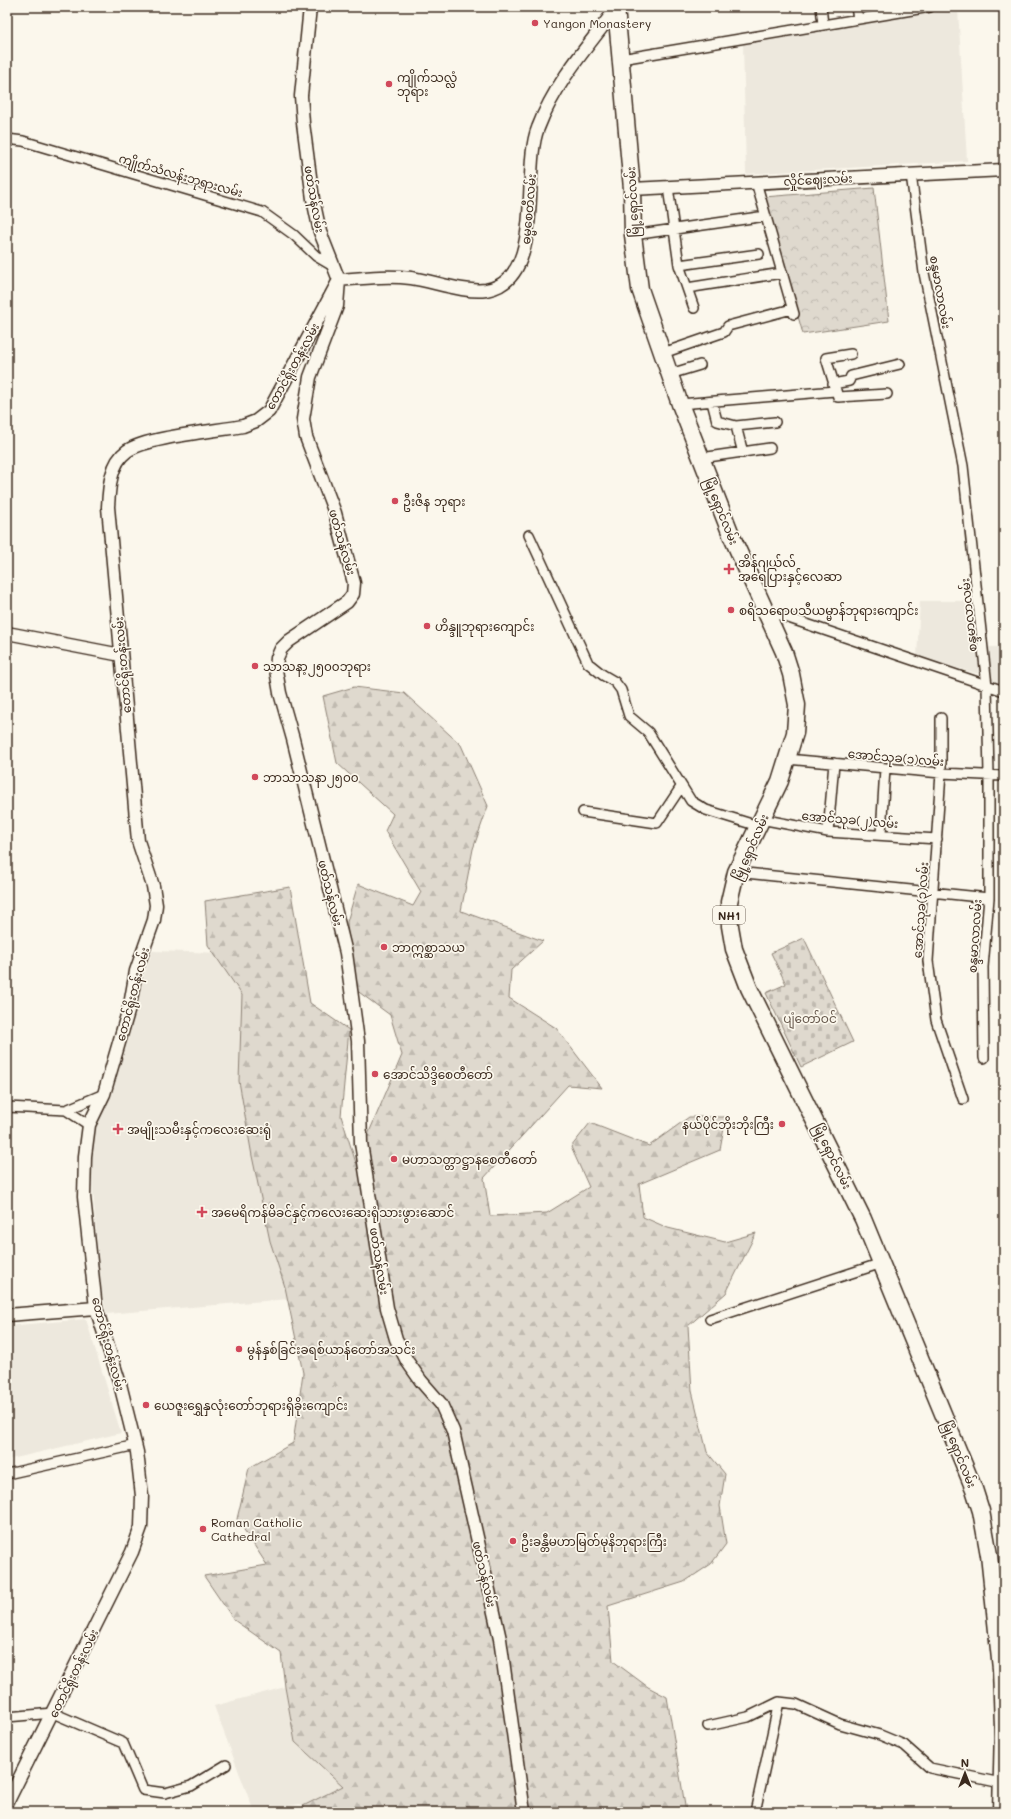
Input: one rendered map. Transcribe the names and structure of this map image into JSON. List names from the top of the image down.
{
  "streets": {
    "highway": ["မြို့ရှောင်လမ်း", "NH1"],
    "street": [
      "ကျိုက်သံလန်းဘုရားလမ်း",
      "လှိုင်ဈေးလမ်း",
      "ဖတ်သန်လမ်း",
      "ဓမ္မစေတီလမ်း",
      "စန္ဒမာလာလမ်း",
      "တောင်ရိုးတန်းလမ်း",
      "အောင်သုခ(၁)လမ်း",
      "အောင်သုခ(၂)လမ်း",
      "အောင်သုခ(၃)လမ်း"
    ]
  },
  "crossings": [
    ["ကျိုက်သံလန်းဘုရားလမ်း", "ဖတ်သန်လမ်း"],
    ["လှိုင်ဈေးလမ်း", "မြို့ရှောင်လမ်း"],
    ["လှိုင်ဈေးလမ်း", "စန္ဒမာလာလမ်း"],
    ["ဖတ်သန်လမ်း", "ဓမ္မစေတီလမ်း"],
    ["ဖတ်သန်လမ်း", "တောင်ရိုးတန်းလမ်း"],
    ["မြို့ရှောင်လမ်း", "ဓမ္မစေတီလမ်း"],
    ["မြို့ရှောင်လမ်း", "အောင်သုခ(၁)လမ်း"],
    ["မြို့ရှောင်လမ်း", "အောင်သုခ(၂)လမ်း"],
    ["ဓမ္မစေတီလမ်း", "တောင်ရိုးတန်းလမ်း"],
    ["စန္ဒမာလာလမ်း", "အောင်သုခ(၁)လမ်း"],
    ["အောင်သုခ(၁)လမ်း", "အောင်သုခ(၃)လမ်း"],
    ["အောင်သုခ(၂)လမ်း", "အောင်သုခ(၃)လမ်း"]
  ],
  "parks": ["ပျံတော်ဝင်"],
  "places": {
    "other": [
      "Yangon Monastery",
      "ကျိုက်သလ္လံ ဘုရား",
      "ဦးဇိန ဘုရား",
      "စရိသရောပသီယမ္မာန်ဘုရားကျောင်း",
      "ဟိန္ဒူဘုရားကျောင်း",
      "သာသနာ့၂၅၀၀ဘုရား",
      "ဘာသာသနာ၂၅၀၀",
      "ဘာဣစ္ဆာသယ",
      "အောင်သိဒ္ဒိစေတီတော်",
      "နယ်ပိုင်ဘိုးဘိုးကြီး",
      "မဟာသတ္တာဋ္ဌာနစေတီတော်",
      "မွန်နှစ်ခြင်းခရစ်ယာန်တော်အသင်း",
      "ယေဇူးရွှေနှလုံးတော်ဘုရားရှိခိုးကျောင်း",
      "Roman Catholic Cathedral",
      "ဦးခန္တီမဟာမြတ်မုနိဘုရားကြီး"
    ],
    "health": ["အိန်ဂျယ်လ် အရေပြားနှင့်လေဆာ", "အမျိုးသမီးနှင့်ကလေးဆေးရုံ", "အမေရိကန်မိခင်နှင့်ကလေးဆေးရုံသားဖွားဆောင်"]
  },
  "north": "top"
}
